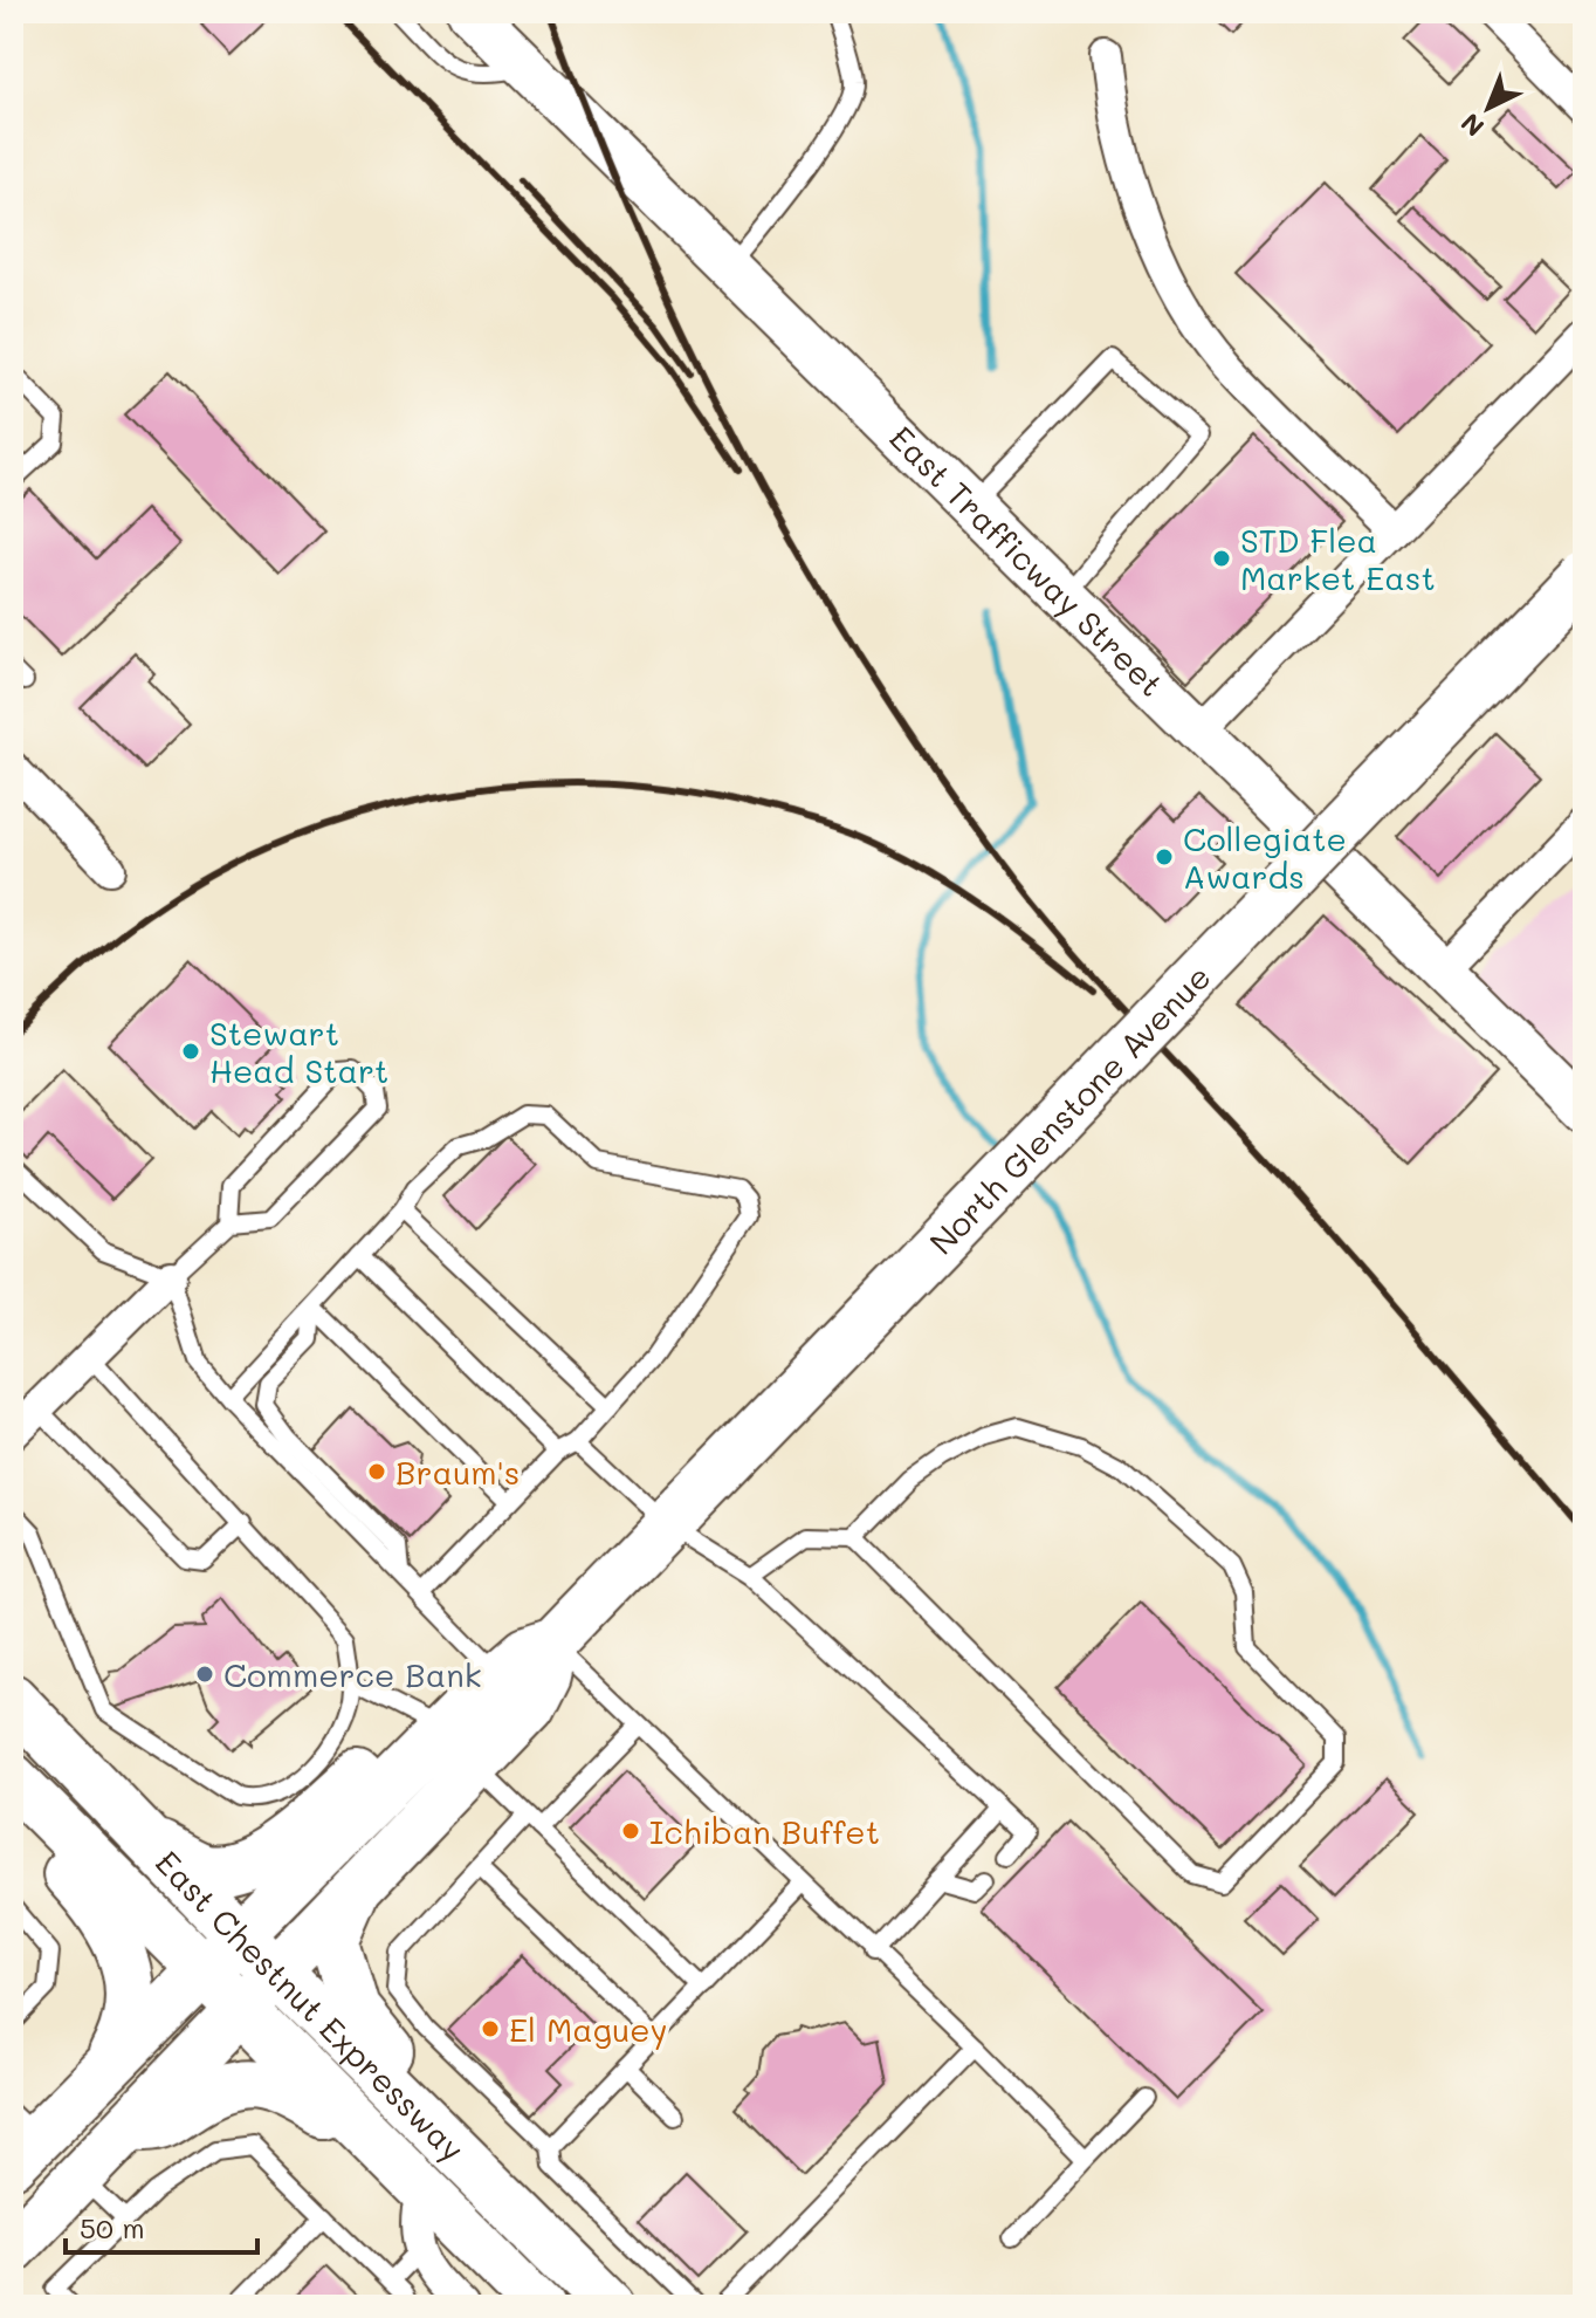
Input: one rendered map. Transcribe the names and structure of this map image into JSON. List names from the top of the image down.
{
  "streets": {
    "main road": ["East Trafficway Street", "North Glenstone Avenue", "East Chestnut Expressway"]
  },
  "crossings": [
    ["North Glenstone Avenue", "East Chestnut Expressway"]
  ],
  "places": [
    "STD Flea Market East",
    "Collegiate Awards",
    "Stewart Head Start",
    "Braum's",
    "Commerce Bank",
    "Ichiban Buffet",
    "El Maguey"
  ],
  "scale_bar": "50 m",
  "north": "bottom left"
}
